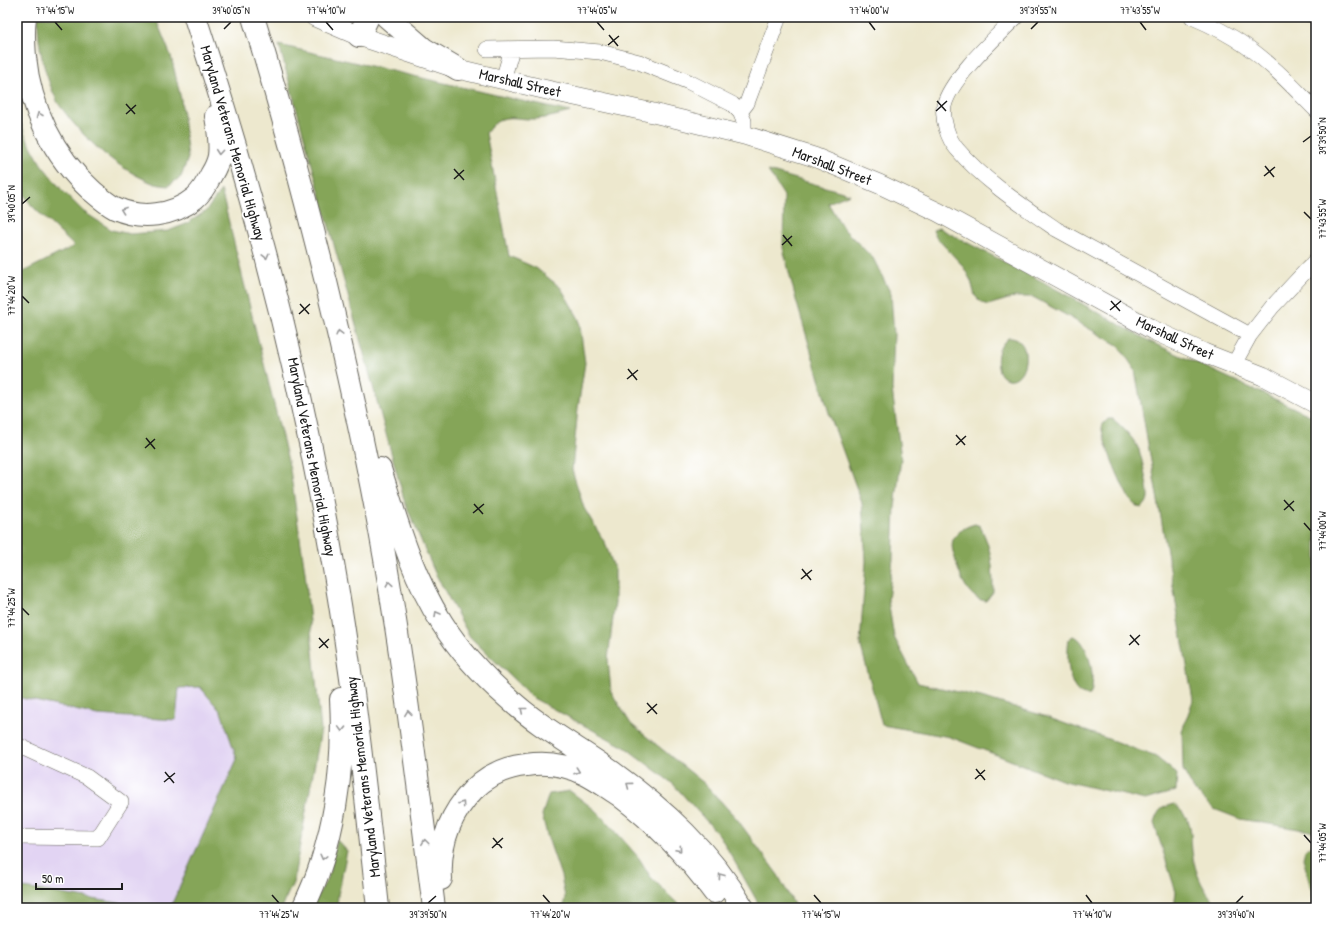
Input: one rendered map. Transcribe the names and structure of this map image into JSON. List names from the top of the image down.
{
  "streets": {
    "highway": ["Maryland Veterans Memorial Highway"],
    "main road": ["Marshall Street"]
  },
  "scale_bar": "50 m",
  "coordinates": [
    "77°44'15\"W",
    "39°40'05\"N",
    "77°44'10\"W",
    "77°44'05\"W",
    "77°44'00\"W",
    "39°39'55\"N",
    "77°43'55\"W",
    "39°39'50\"N",
    "77°44'20\"W",
    "77°44'25\"W",
    "39°39'40\"N"
  ]
}
